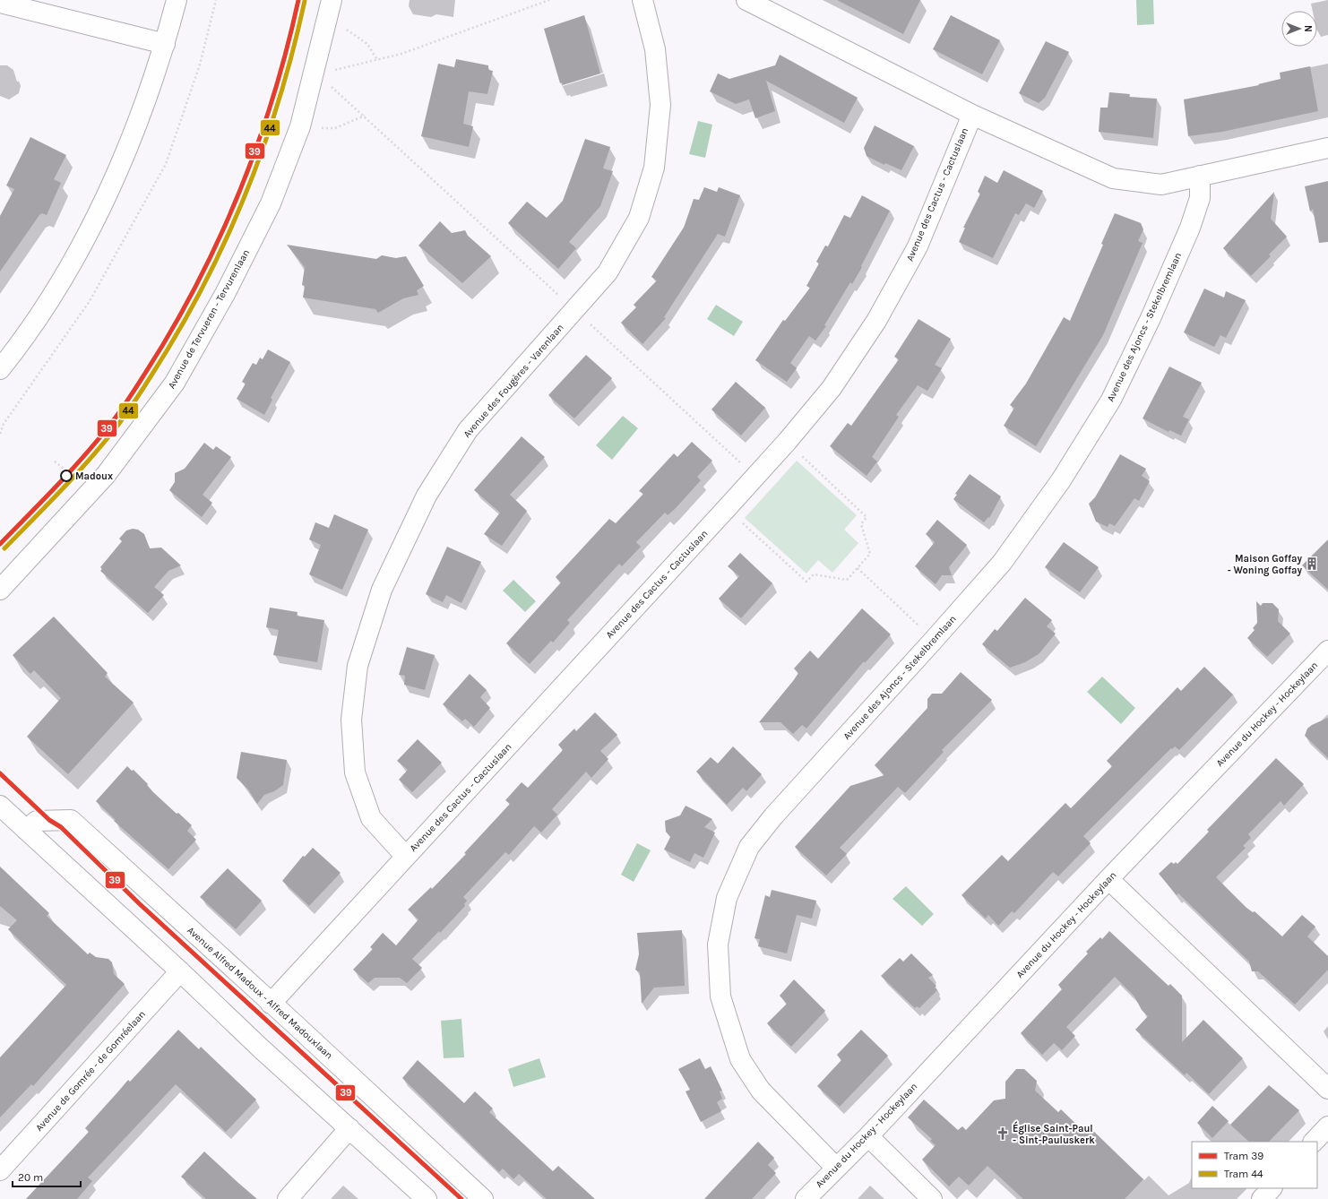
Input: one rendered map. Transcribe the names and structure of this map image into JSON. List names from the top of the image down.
{
  "streets": {
    "street": [
      "Avenue des Cactus - Cactuslaan",
      "Avenue de Tervueren - Tervurenlaan",
      "Avenue des Ajoncs - Stekelbremlaan",
      "Avenue des Fougères - Varenlaan",
      "Avenue du Hockey - Hockeylaan",
      "Avenue Alfred Madoux - Alfred Madouxlaan",
      "Avenue de Gomrée - de Gomréelaan"
    ]
  },
  "crossings": [
    ["Avenue des Cactus - Cactuslaan", "Avenue des Fougères - Varenlaan"],
    ["Avenue des Cactus - Cactuslaan", "Avenue Alfred Madoux - Alfred Madouxlaan"],
    ["Avenue des Ajoncs - Stekelbremlaan", "Avenue du Hockey - Hockeylaan"]
  ],
  "places": {
    "other": ["Madoux"],
    "building": ["Maison Goffay - Woning Goffay"],
    "church": ["Église Saint-Paul - Sint-Pauluskerk"]
  },
  "lines": ["tram line 39", "tram line 44"],
  "legend": ["Tram 39", "Tram 44"],
  "scale_bar": "20 m",
  "north": "right"
}
